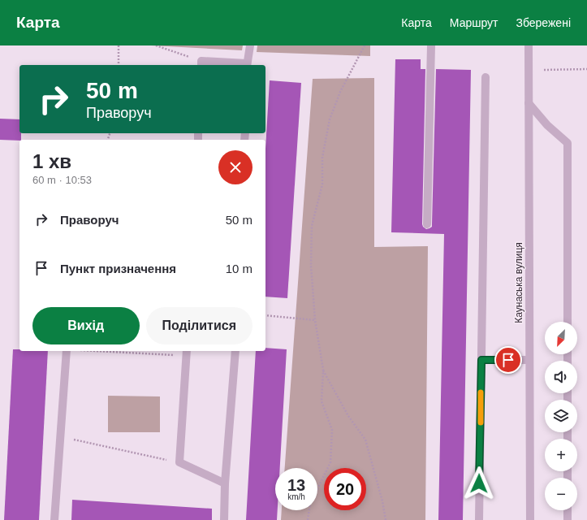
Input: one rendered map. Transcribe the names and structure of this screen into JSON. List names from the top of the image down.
{
  "streets": {
    "street": ["Каунаська вулиця"]
  },
  "north": "bottom left",
  "page": {
    "header": "Карта",
    "nav": ["Карта", "Маршрут", "Збережені"],
    "turn": ["50 m", "Праворуч"],
    "heading": ["1 хв", "60 m · 10:53"],
    "list": [
      {
        "name": "Праворуч",
        "value": "50 m"
      },
      {
        "name": "Пункт призначення",
        "value": "10 m"
      }
    ],
    "buttons": ["Вихід", "Поділитися"],
    "map_buttons": ["+", "−"],
    "speed": "13 km/h",
    "limit": "20"
  }
}
